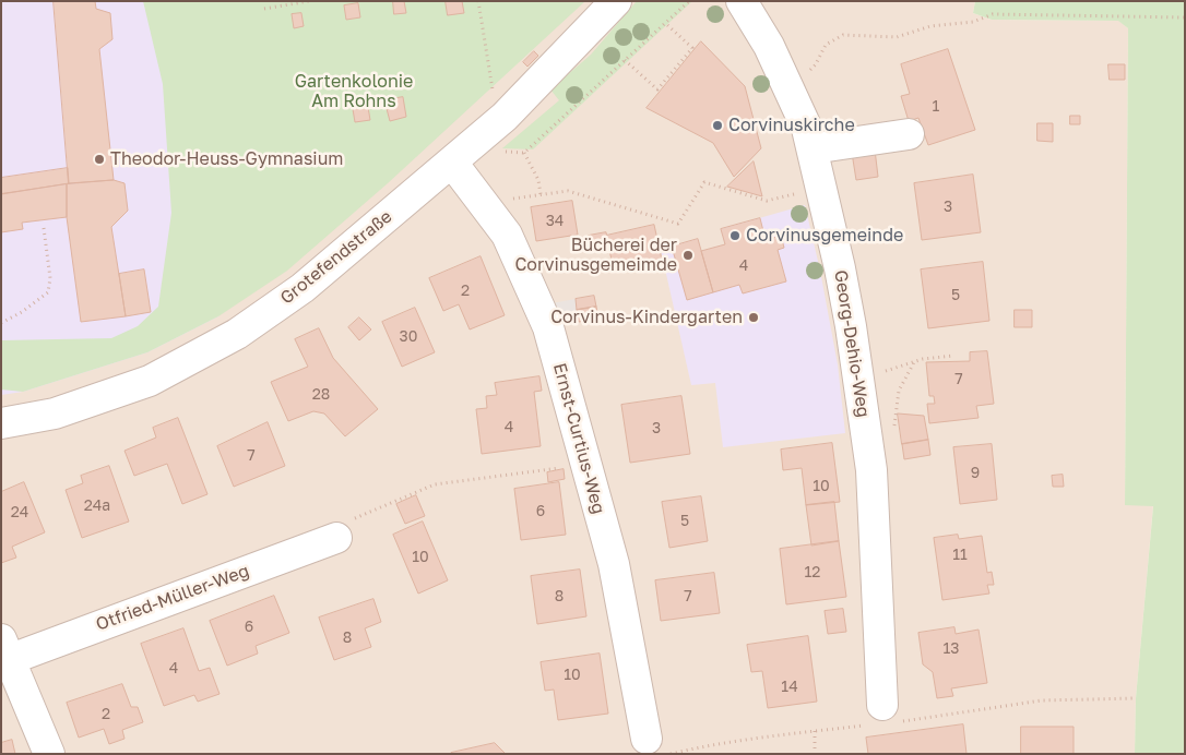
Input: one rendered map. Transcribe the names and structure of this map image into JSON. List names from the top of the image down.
{
  "streets": {
    "street": [
      "Grotefendstraße",
      "Georg-Dehio-Weg",
      "Ernst-Curtius-Weg",
      "Otfried-Müller-Weg"
    ]
  },
  "crossings": [
    ["Grotefendstraße", "Ernst-Curtius-Weg"]
  ],
  "parks": ["Gartenkolonie Am Rohns"],
  "places": [
    "Corvinuskirche",
    "Theodor-Heuss-Gymnasium",
    "Corvinusgemeinde",
    "Bücherei der Corvinusgemeimde",
    "Corvinus-Kindergarten"
  ],
  "house_numbers": [
    "1",
    "3",
    "34",
    "4",
    "2",
    "5",
    "30",
    "7",
    "28",
    "4",
    "3",
    "7",
    "9",
    "10",
    "24a",
    "6",
    "24",
    "5",
    "11",
    "10",
    "12",
    "8",
    "7",
    "6",
    "8",
    "13",
    "4",
    "10",
    "14",
    "2"
  ]
}
